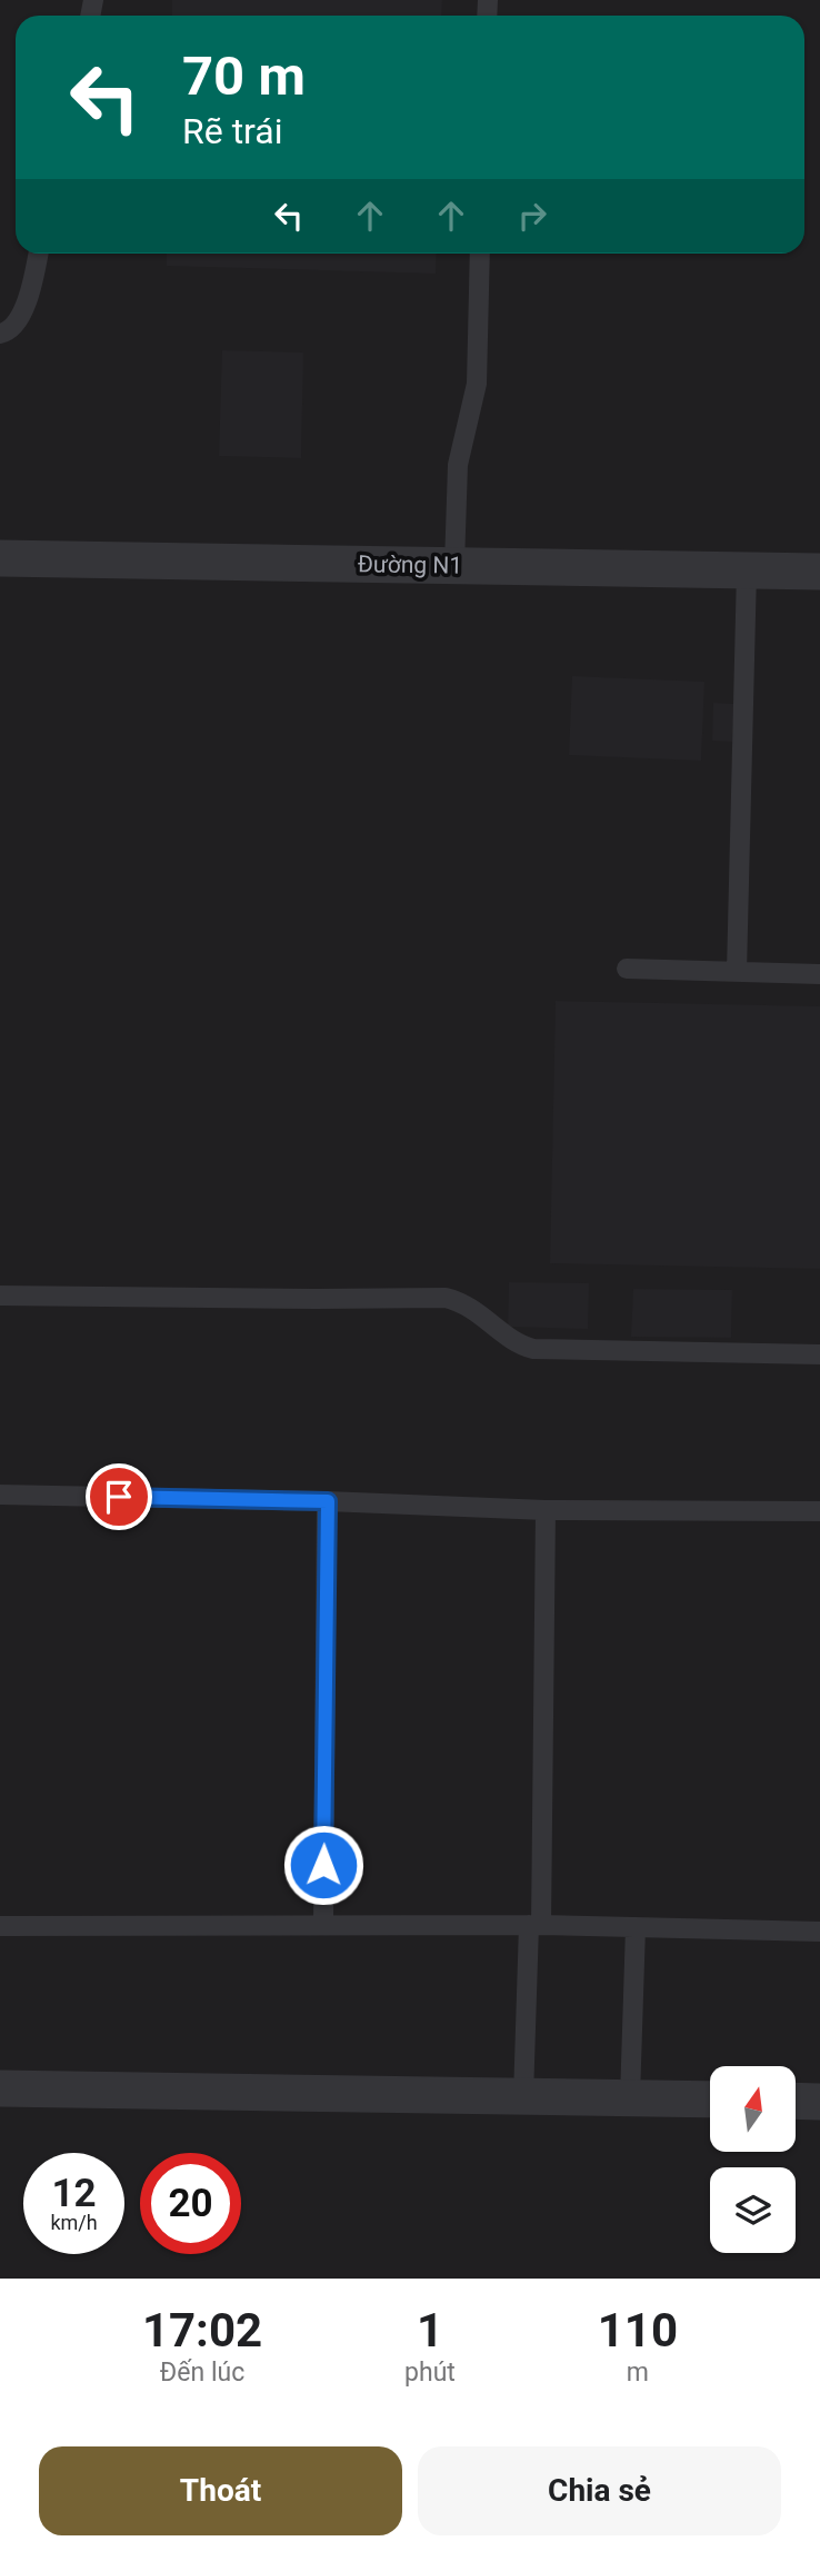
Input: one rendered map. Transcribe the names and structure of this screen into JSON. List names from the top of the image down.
{
  "streets": {
    "street": ["Đường N1"]
  },
  "north": "top",
  "page": {
    "turn": ["70 m", "Rẽ trái"],
    "speed": "12 km/h",
    "limit": "20",
    "eta": [
      "17:02",
      "Đến lúc",
      "1",
      "phút",
      "110",
      "m"
    ],
    "buttons": ["Thoát", "Chia sẻ"]
  }
}
